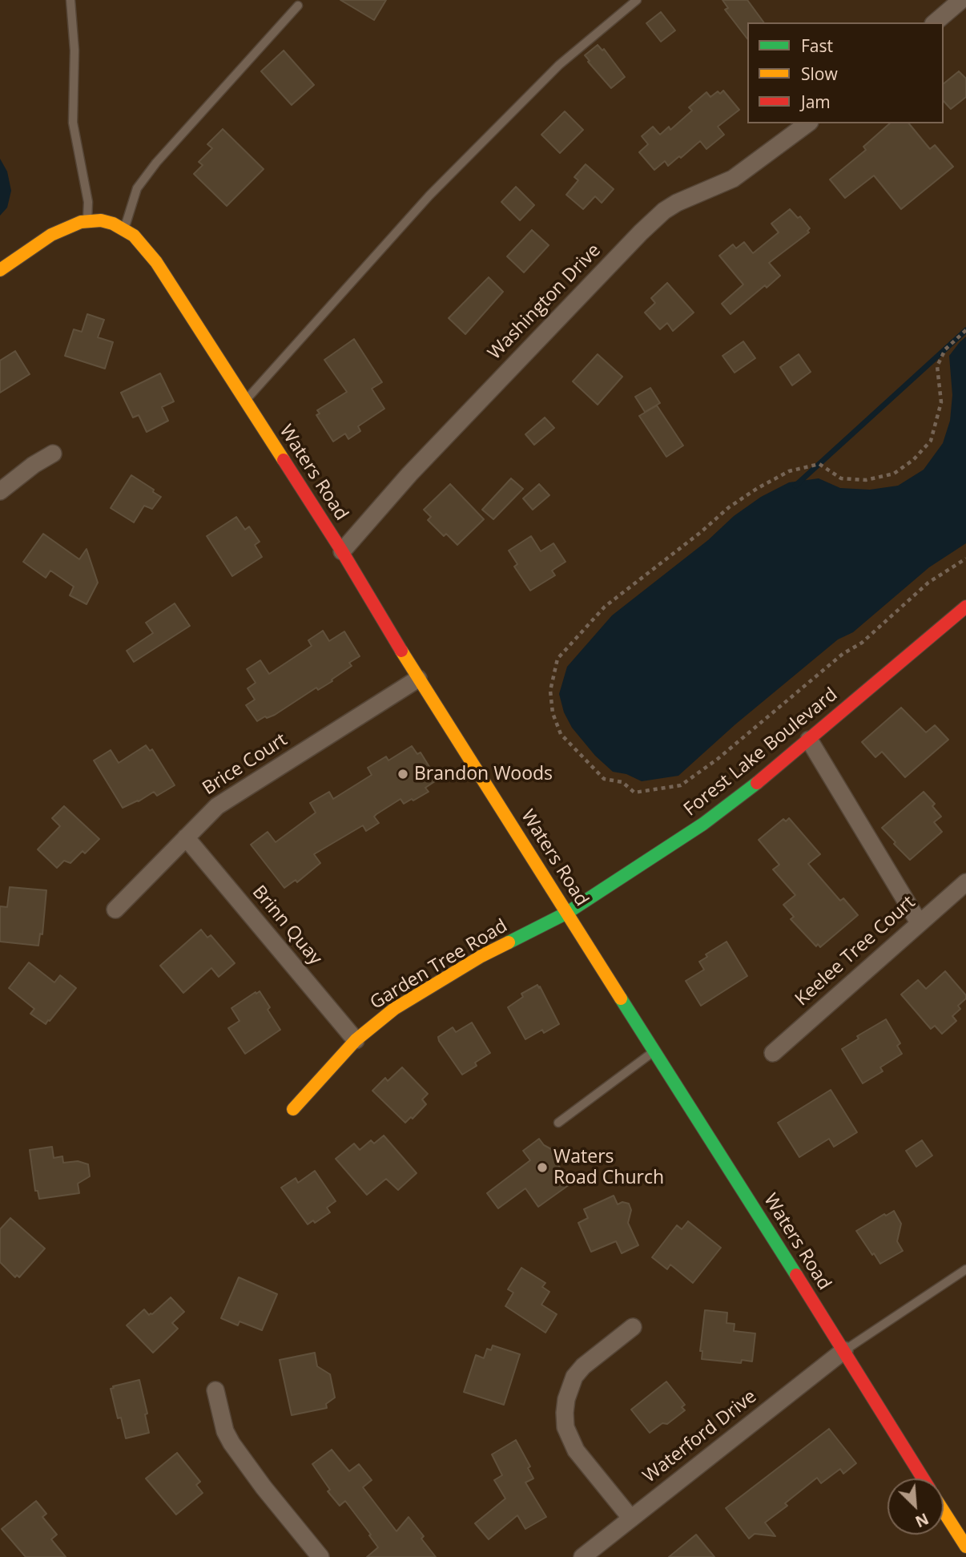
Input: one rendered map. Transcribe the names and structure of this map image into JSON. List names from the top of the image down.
{
  "streets": {
    "street": [
      "Washington Drive",
      "Waters Road",
      "Forest Lake Boulevard",
      "Brice Court",
      "Brinn Quay",
      "Keelee Tree Court",
      "Garden Tree Road",
      "Waterford Drive"
    ]
  },
  "crossings": [
    ["Washington Drive", "Waters Road"],
    ["Waters Road", "Forest Lake Boulevard"],
    ["Waters Road", "Brice Court"],
    ["Waters Road", "Garden Tree Road"],
    ["Waters Road", "Waterford Drive"],
    ["Forest Lake Boulevard", "Garden Tree Road"],
    ["Brice Court", "Brinn Quay"],
    ["Brinn Quay", "Garden Tree Road"]
  ],
  "places": ["Brandon Woods", "Waters Road Church"],
  "legend": ["Fast", "Slow", "Jam"],
  "north": "bottom right"
}
